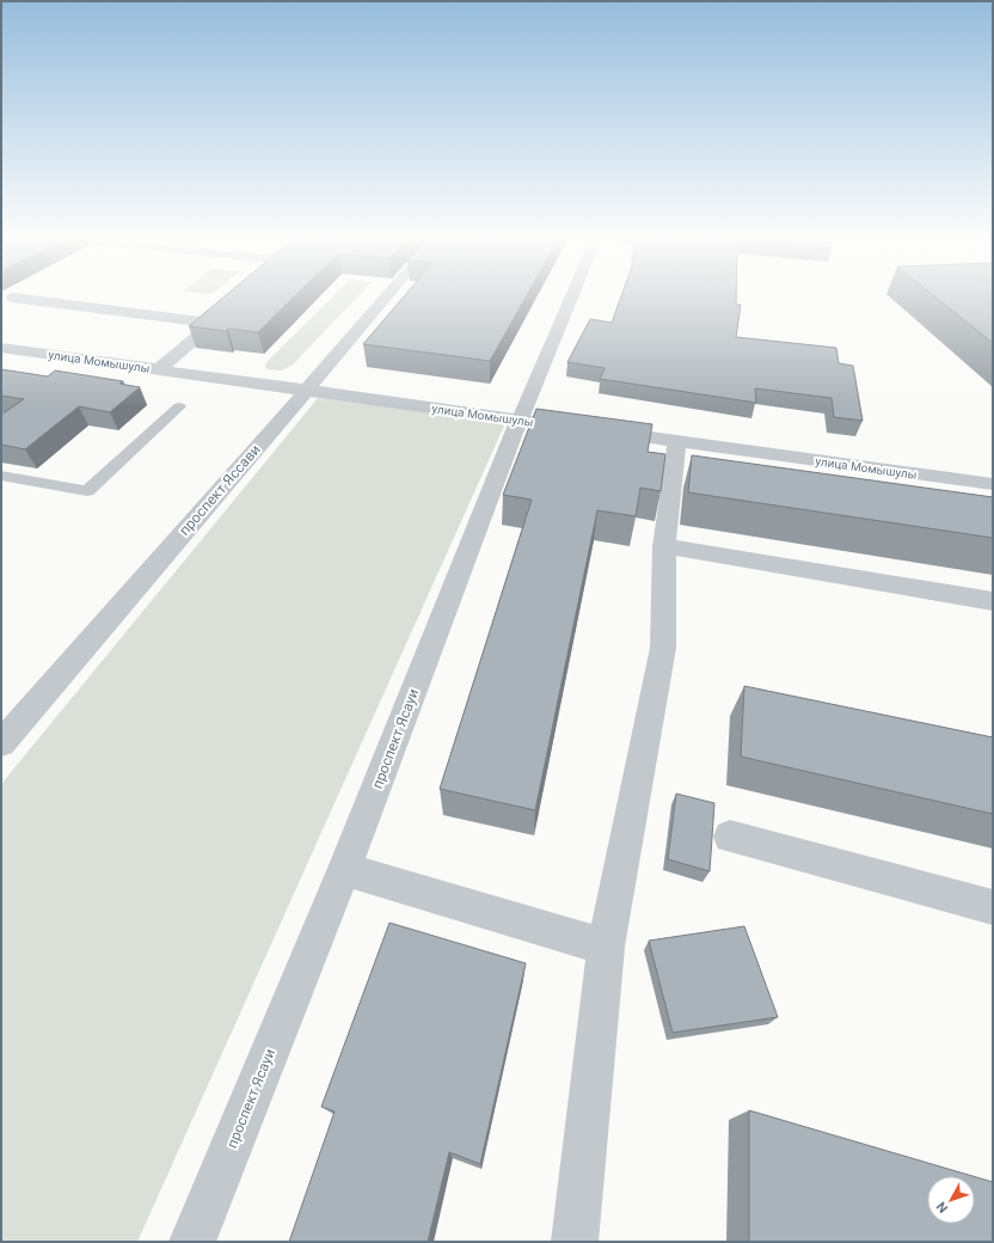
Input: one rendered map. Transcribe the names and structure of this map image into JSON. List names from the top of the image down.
{
  "streets": {
    "street": ["улица Момышулы", "проспект Яссави", "проспект Ясауи"]
  },
  "crossings": [
    ["улица Момышулы", "проспект Яссави"],
    ["улица Момышулы", "проспект Ясауи"]
  ],
  "north": "bottom left"
}
